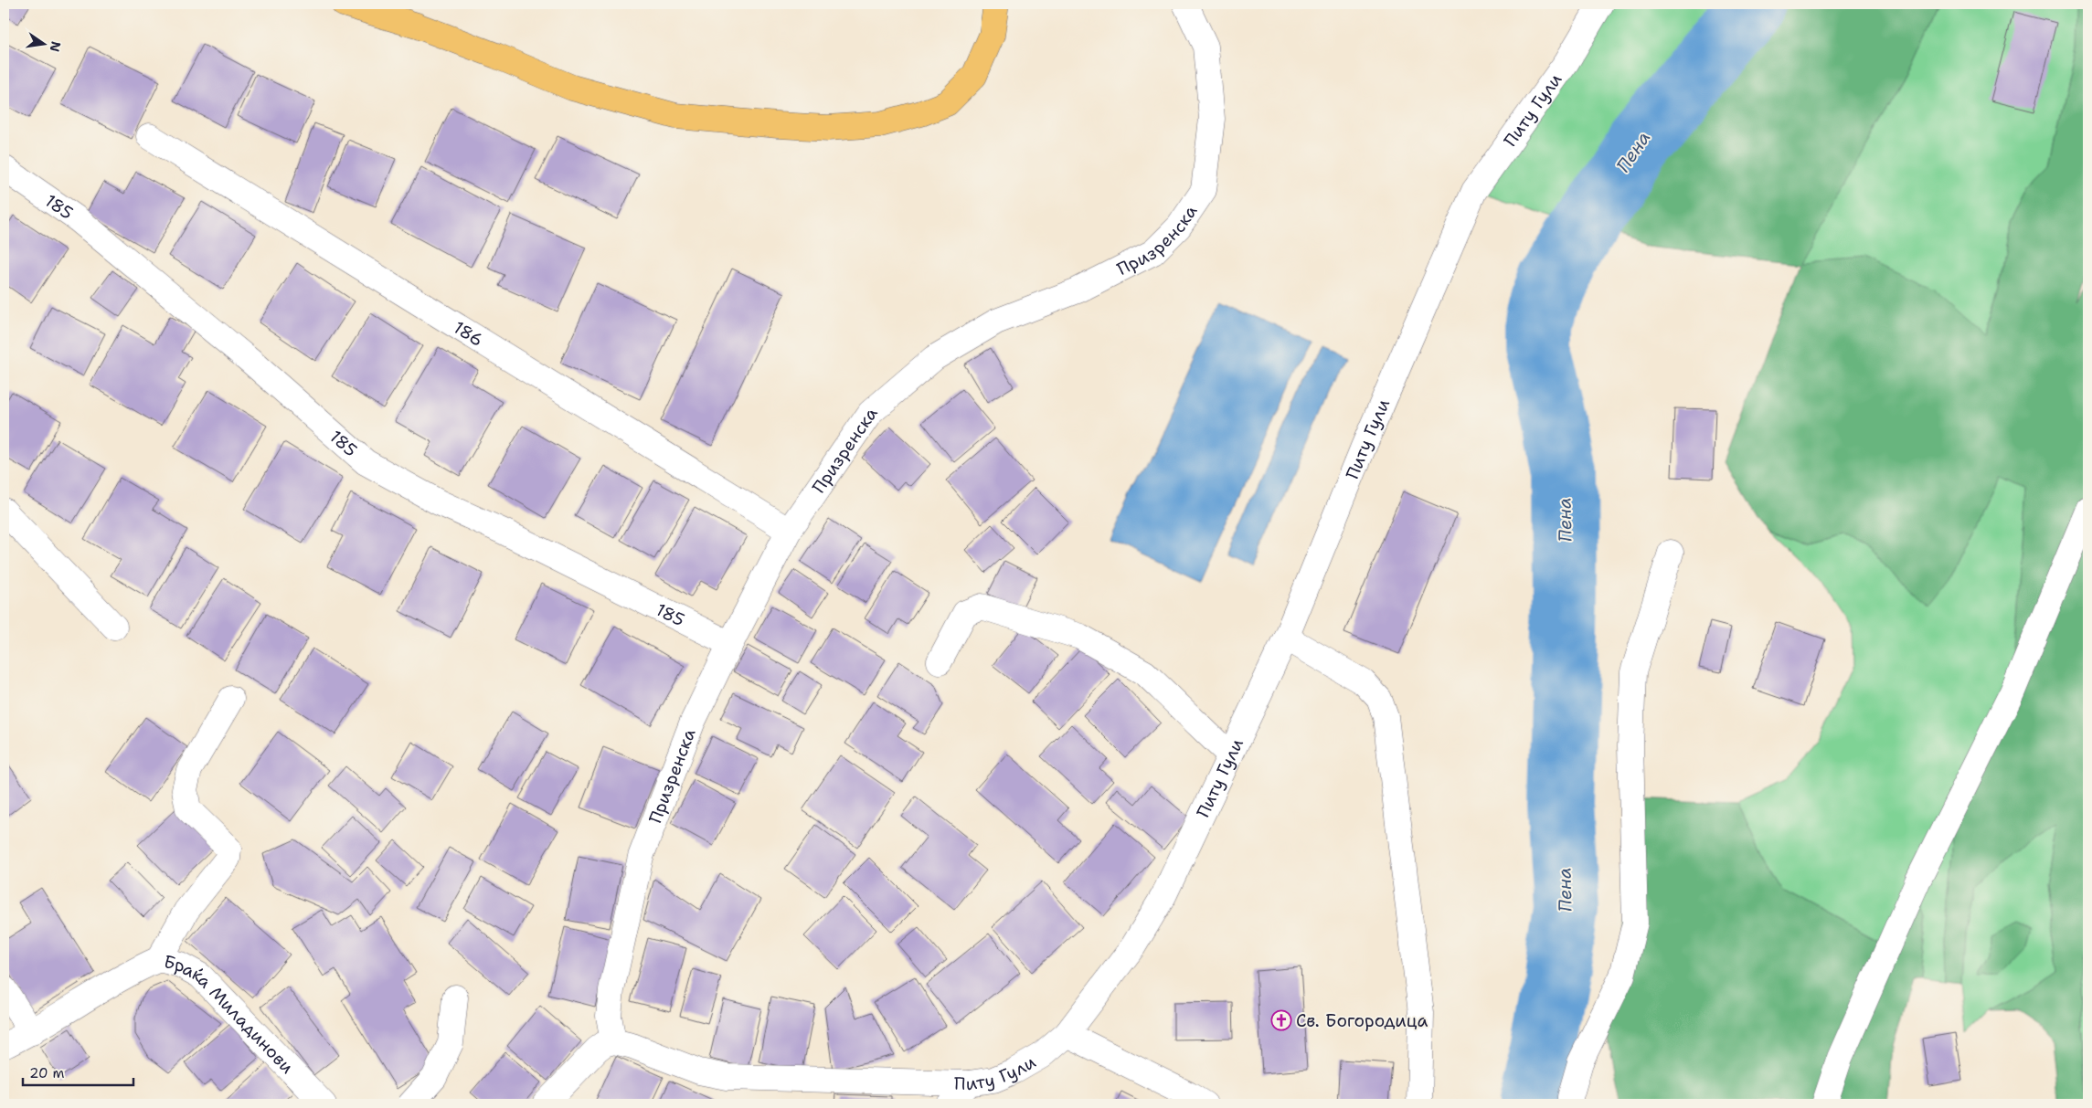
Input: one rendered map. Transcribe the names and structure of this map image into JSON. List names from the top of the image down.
{
  "streets": {
    "street": [
      "Питу Гули",
      "185",
      "Призренска",
      "186",
      "Браќа Миладинови"
    ]
  },
  "crossings": [
    ["Питу Гули", "Призренска"],
    ["185", "Призренска"],
    ["Призренска", "186"]
  ],
  "water": ["Пена"],
  "places": {
    "church": ["Св. Богородица"]
  },
  "scale_bar": "20 m",
  "north": "right"
}
